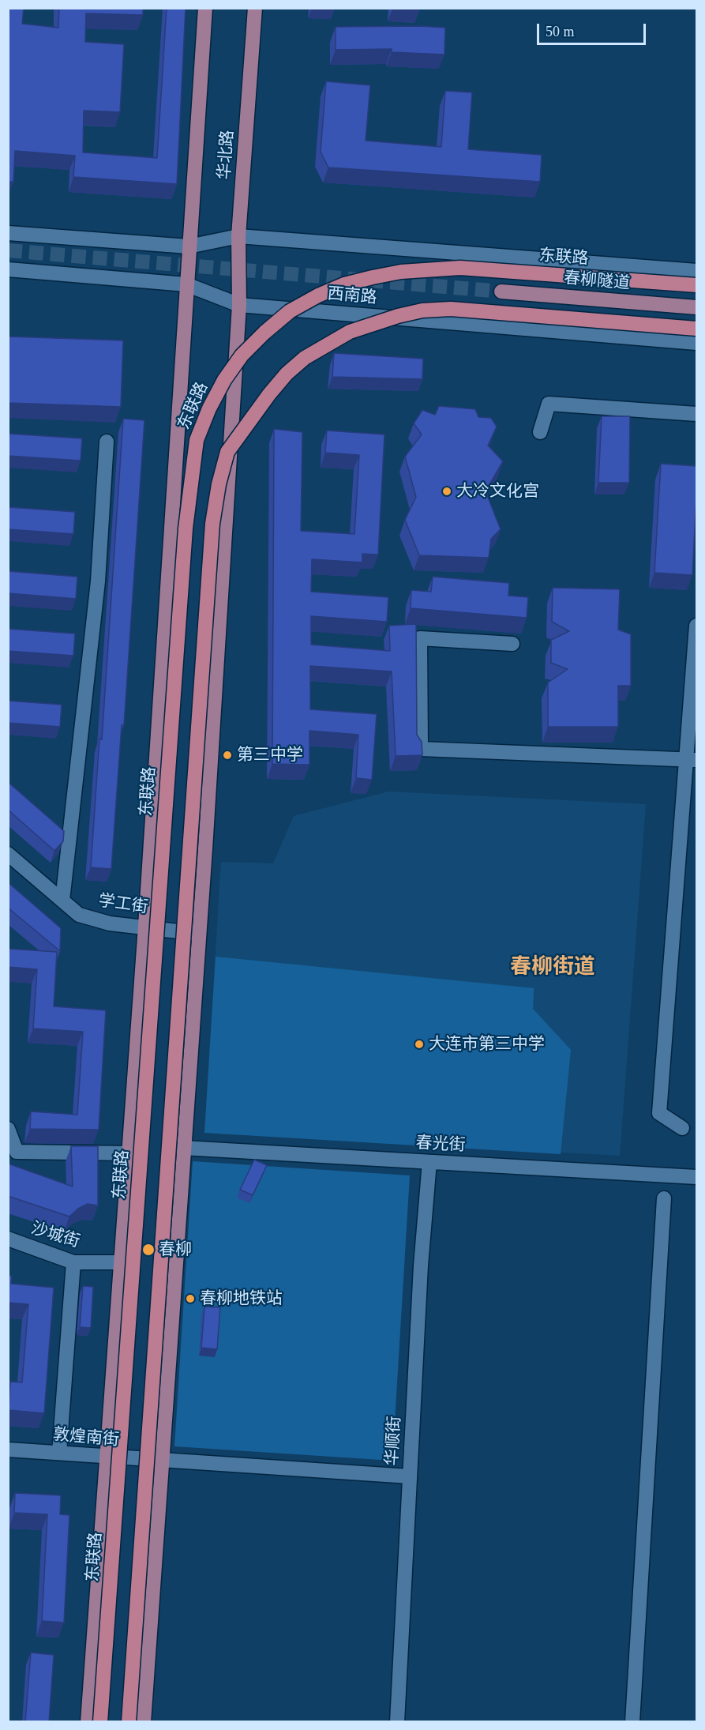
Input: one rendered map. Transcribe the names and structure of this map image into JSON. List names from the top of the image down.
{
  "streets": {
    "highway": ["东联路"],
    "main road": ["华北路", "春柳隧道"],
    "street": [
      "西南路",
      "学工街",
      "春光街",
      "沙城街",
      "敦煌南街",
      "华顺街"
    ]
  },
  "crossings": [
    ["华北路", "西南路"],
    ["华北路", "学工街"],
    ["华北路", "春光街"],
    ["华北路", "沙城街"],
    ["华北路", "敦煌南街"],
    ["春光街", "华顺街"],
    ["敦煌南街", "华顺街"]
  ],
  "districts": ["春柳街道"],
  "places": [
    "大冷文化宫",
    "第三中学",
    "大连市第三中学",
    "春柳",
    "春柳地铁站"
  ],
  "scale_bar": "50 m"
}
